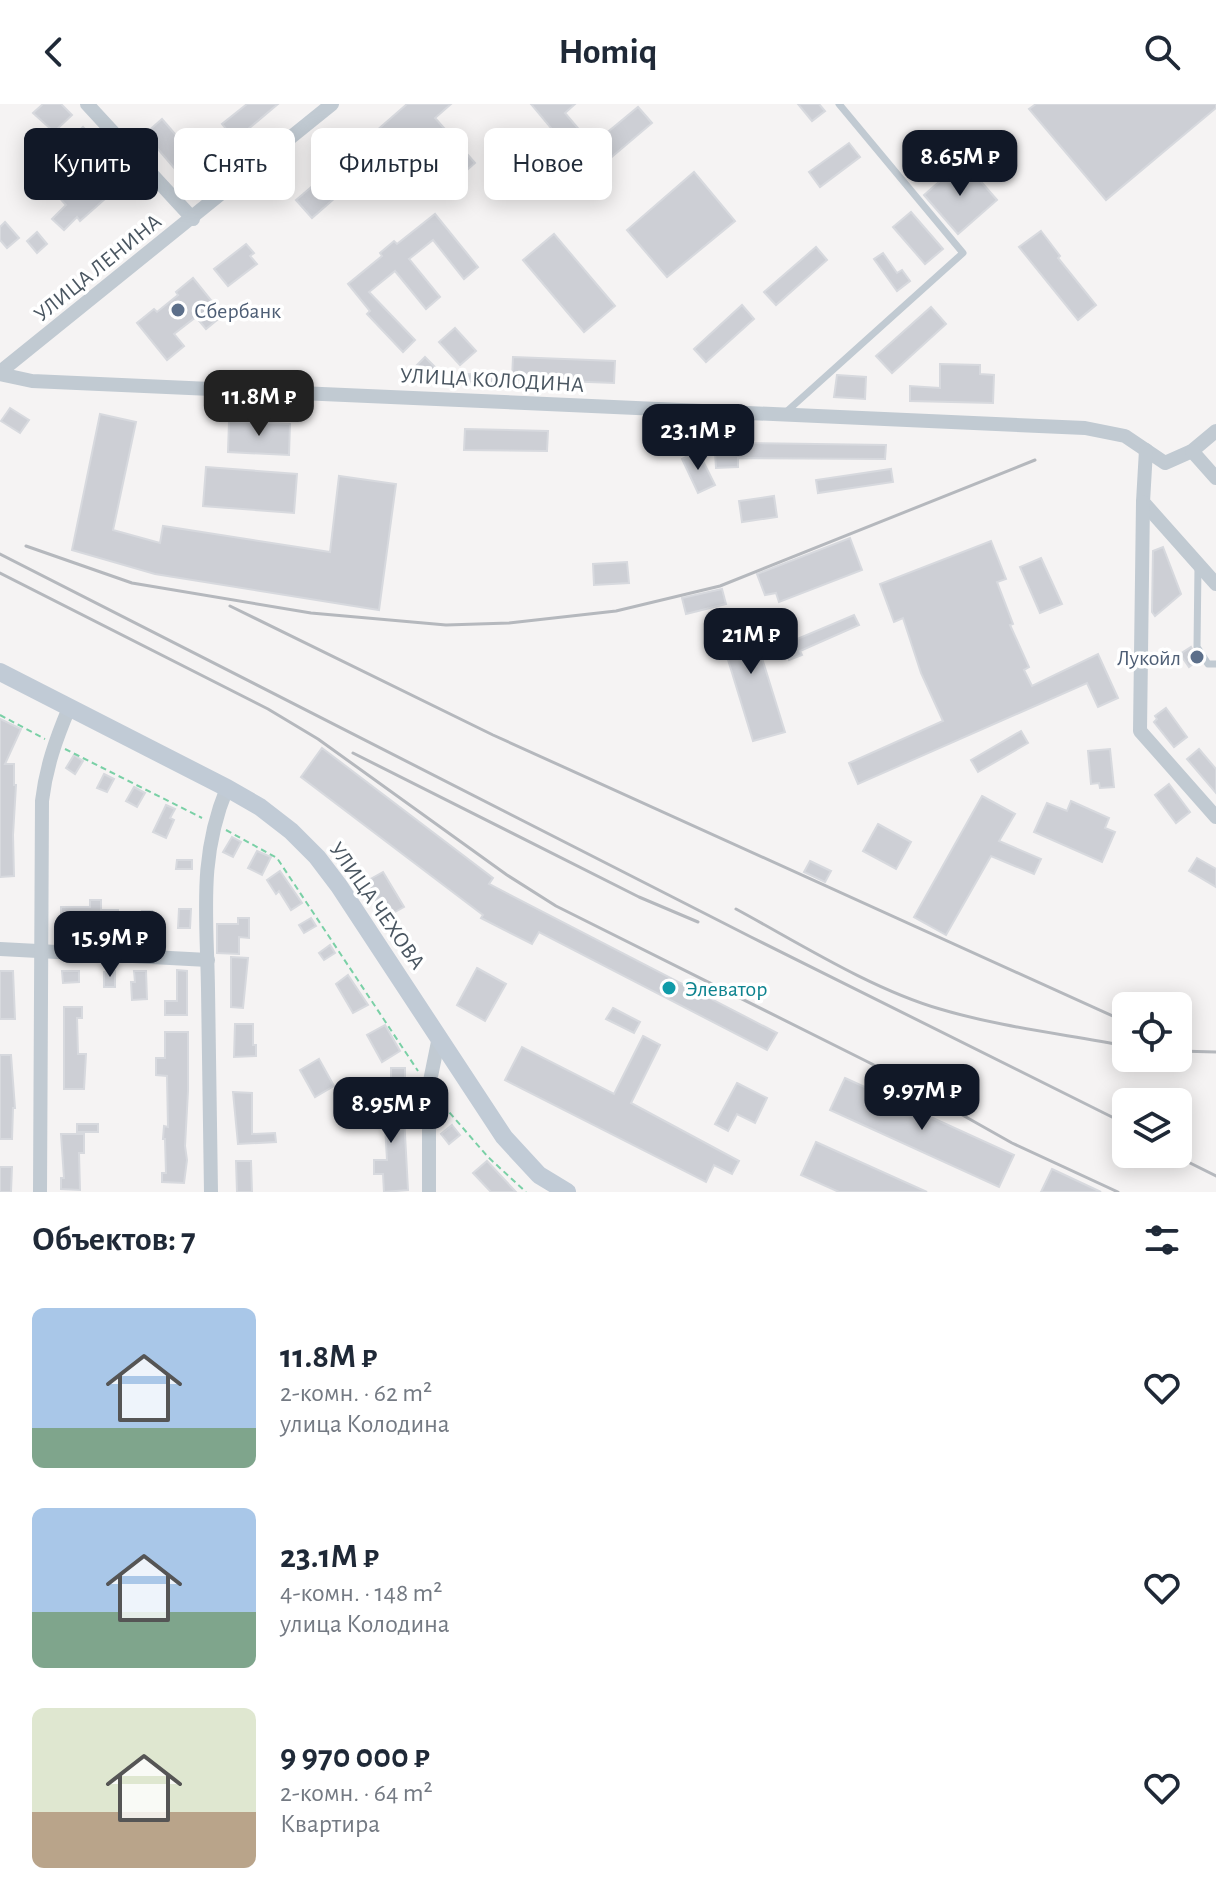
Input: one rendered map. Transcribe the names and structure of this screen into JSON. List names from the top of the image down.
{
  "streets": {
    "main road": ["УЛИЦА ЧЕХОВА"],
    "street": ["УЛИЦА ЛЕНИНА", "УЛИЦА КОЛОДИНА"]
  },
  "crossings": [
    ["УЛИЦА ЛЕНИНА", "УЛИЦА КОЛОДИНА"]
  ],
  "places": ["Сбербанк", "Лукойл", "Элеватор"],
  "page": {
    "header": "Homiq",
    "chip": [
      "Купить",
      "Снять",
      "Фильтры",
      "Новое"
    ],
    "price": [
      "8.65M ₽",
      "11.8M ₽",
      "23.1M ₽",
      "21M ₽",
      "15.9M ₽",
      "9.97M ₽",
      "8.95M ₽"
    ],
    "heading": "Объектов: 7",
    "list": [
      {
        "name": "11.8M ₽",
        "note": "2-комн. · 62 m² · улица Колодина"
      },
      {
        "name": "23.1M ₽",
        "note": "4-комн. · 148 m² · улица Колодина"
      },
      {
        "name": "9 970 000 ₽",
        "note": "2-комн. · 64 m² · Квартира"
      }
    ]
  }
}
